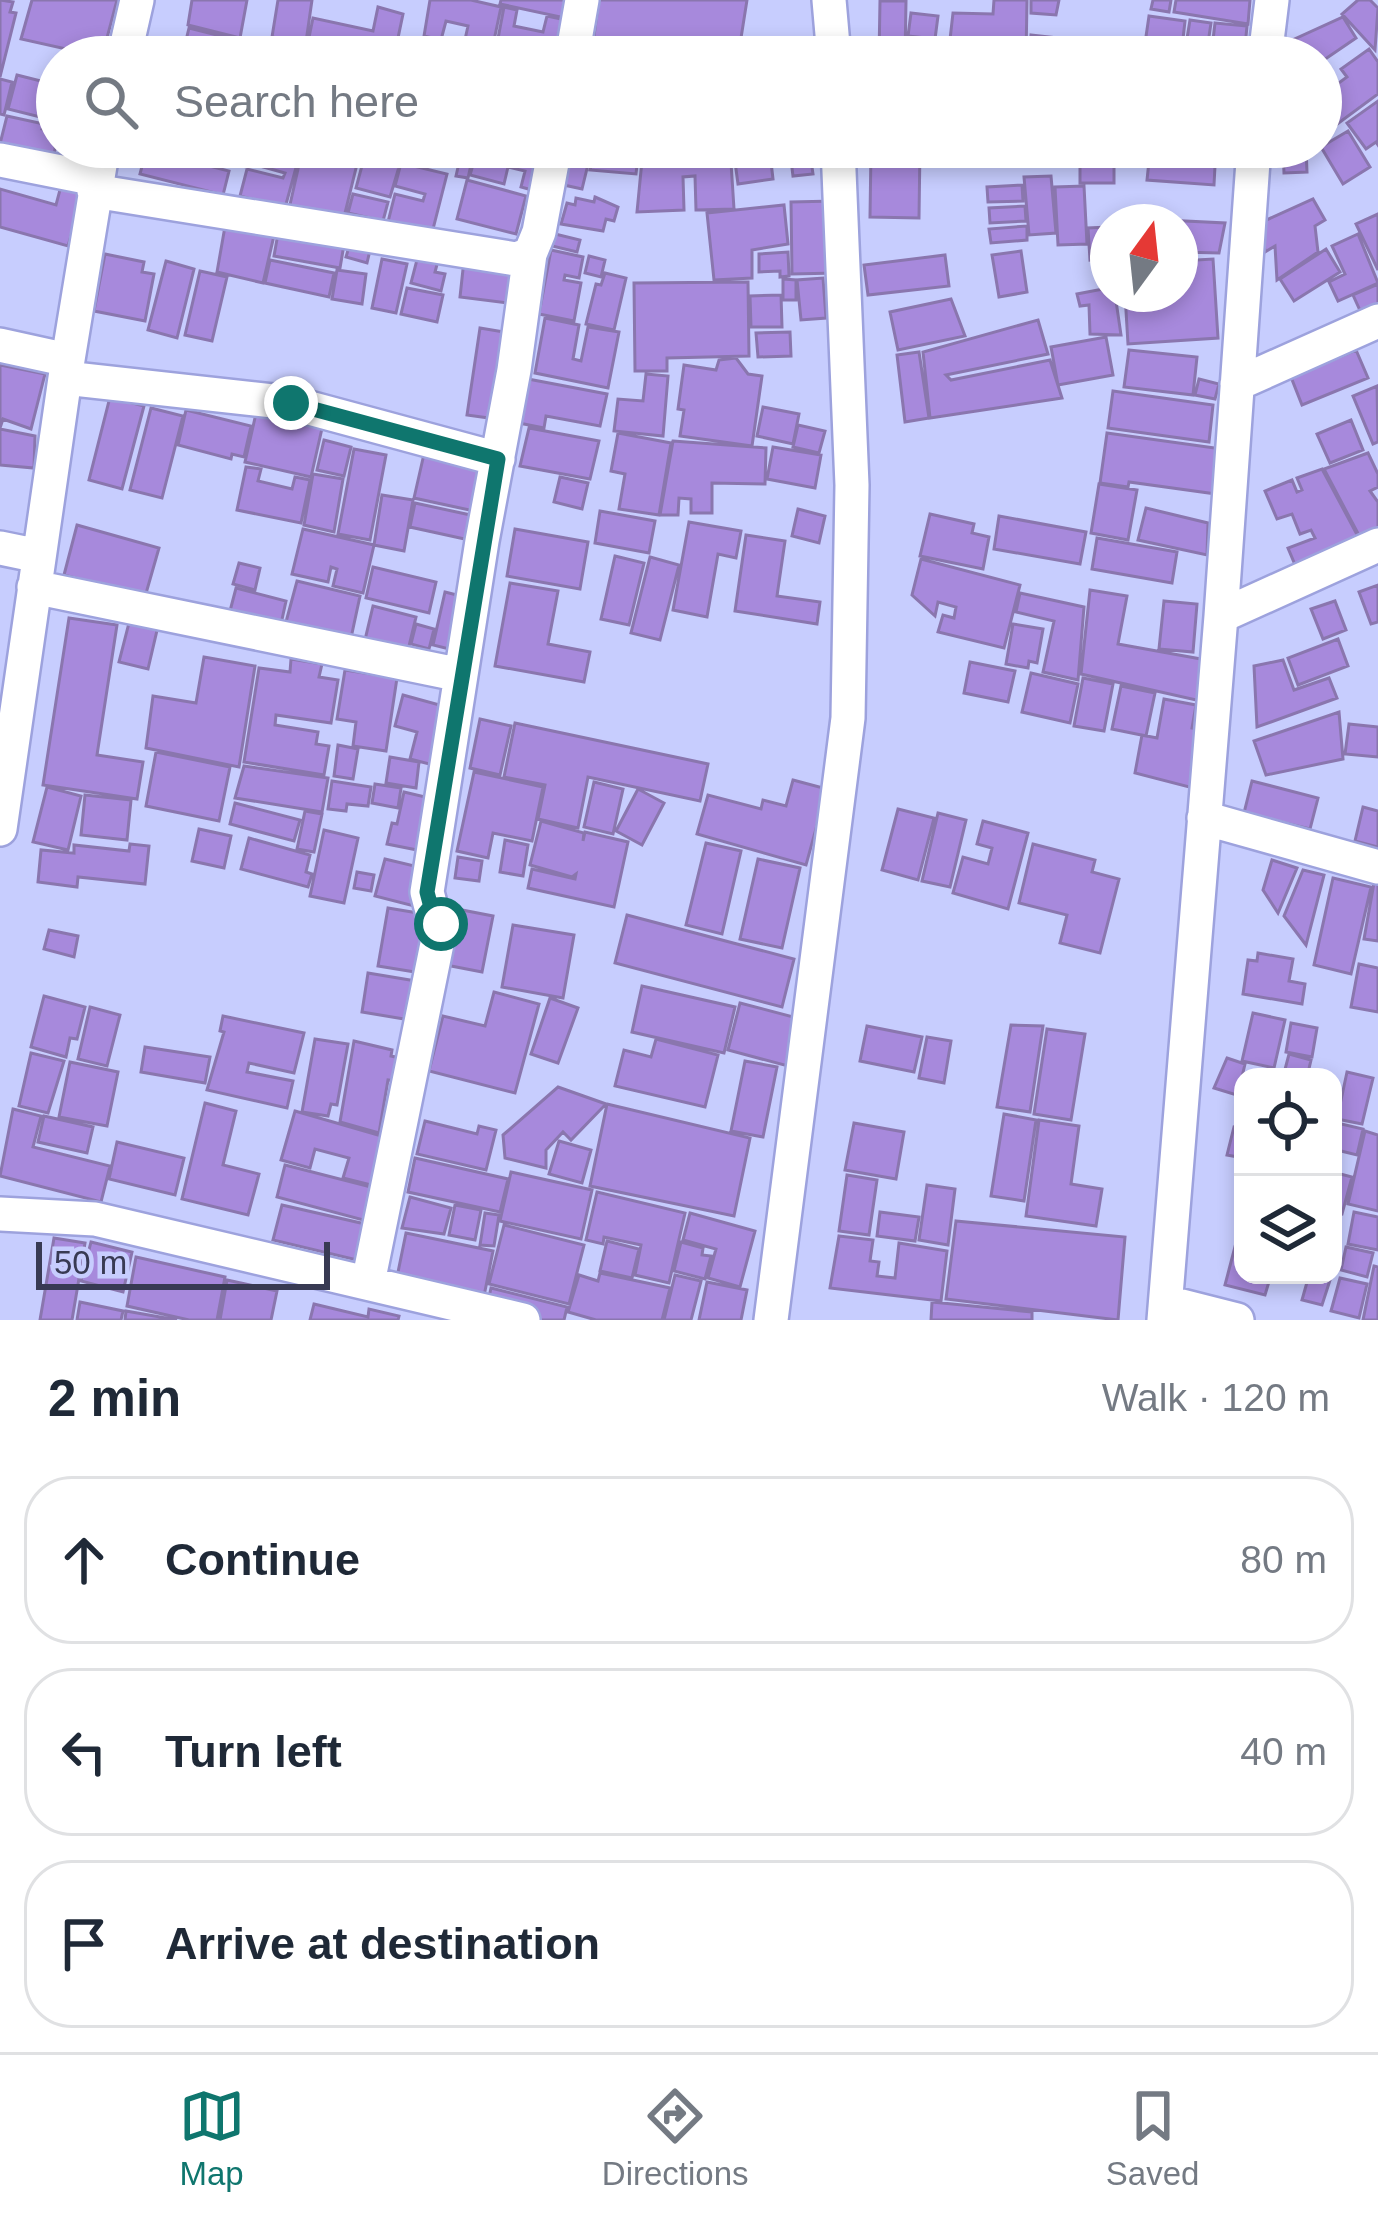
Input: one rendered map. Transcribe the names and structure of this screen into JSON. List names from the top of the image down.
{
  "scale_bar": "50 m",
  "north": "top",
  "page": {
    "search": "Search here",
    "scale": "50 m",
    "heading": ["2 min", "Walk · 120 m"],
    "list": [
      ["Continue", "80 m"],
      ["Turn left", "40 m"],
      "Arrive at destination"
    ],
    "nav": ["Map", "Directions", "Saved"]
  }
}
